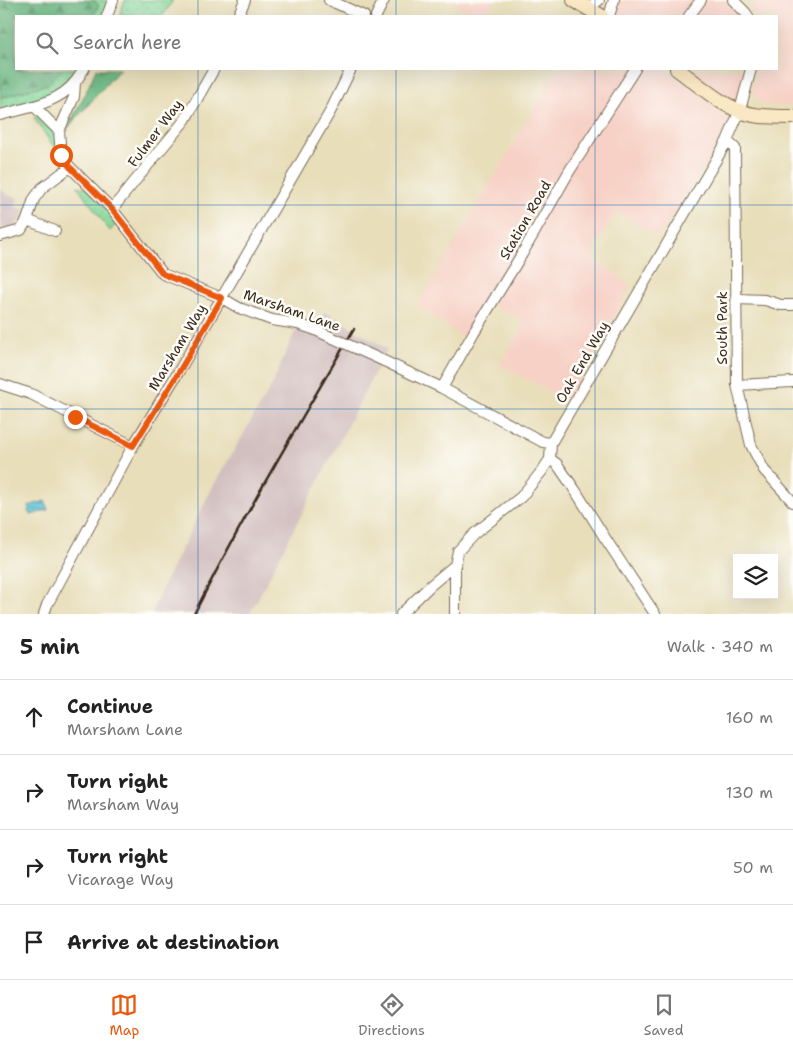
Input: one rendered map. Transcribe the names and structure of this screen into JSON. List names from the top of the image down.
{
  "streets": {
    "street": [
      "Fulmer Way",
      "Station Road",
      "Marsham Lane",
      "South Park",
      "Marsham Way",
      "Oak End Way"
    ]
  },
  "crossings": [
    ["Fulmer Way", "Marsham Lane"],
    ["Station Road", "Marsham Lane"],
    ["Marsham Lane", "Marsham Way"],
    ["Marsham Lane", "Oak End Way"],
    ["South Park", "Oak End Way"]
  ],
  "page": {
    "search": "Search here",
    "heading": ["5 min", "Walk · 340 m"],
    "list": [
      ["Continue", "Marsham Lane", "160 m"],
      ["Turn right", "Marsham Way", "130 m"],
      ["Turn right", "Vicarage Way", "50 m"],
      "Arrive at destination"
    ],
    "nav": ["Map", "Directions", "Saved"]
  }
}
